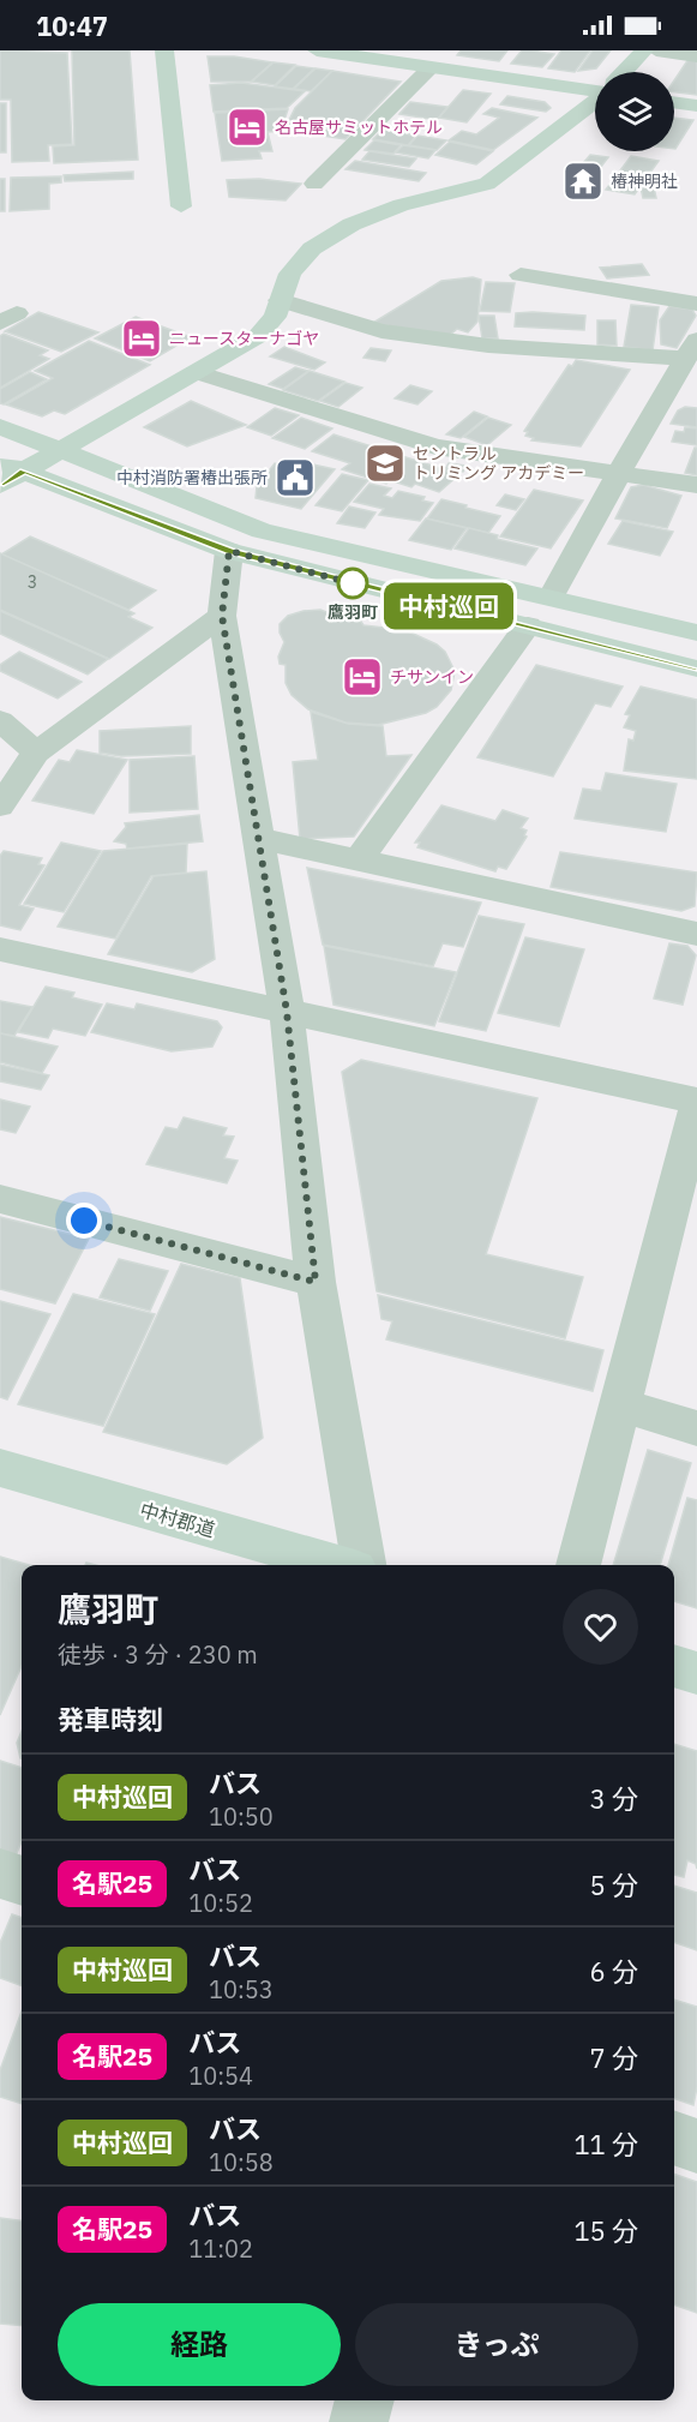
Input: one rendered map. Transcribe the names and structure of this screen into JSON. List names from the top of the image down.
{
  "streets": {
    "street": ["中村郡道"]
  },
  "places": {
    "hotel": ["名古屋サミットホテル", "ニュースターナゴヤ", "チサンイン"],
    "temple": ["椿神明社"],
    "school or university": ["セントラル トリミング アカデミー"],
    "public building": ["中村消防署椿出張所"],
    "other": ["鷹羽町"]
  },
  "lines": ["bus line 中村巡回"],
  "house_numbers": ["3"],
  "page": {
    "status": "10:47",
    "on_map": "中村巡回",
    "heading": [
      ["鷹羽町", "徒歩 · 3 分 · 230 m"],
      "発車時刻"
    ],
    "list": [
      {
        "mark": "中村巡回",
        "name": "バス",
        "note": "10:50",
        "value": "3 分"
      },
      {
        "mark": "名駅25",
        "name": "バス",
        "note": "10:52",
        "value": "5 分"
      },
      {
        "mark": "中村巡回",
        "name": "バス",
        "note": "10:53",
        "value": "6 分"
      },
      {
        "mark": "名駅25",
        "name": "バス",
        "note": "10:54",
        "value": "7 分"
      },
      {
        "mark": "中村巡回",
        "name": "バス",
        "note": "10:58",
        "value": "11 分"
      },
      {
        "mark": "名駅25",
        "name": "バス",
        "note": "11:02",
        "value": "15 分"
      }
    ],
    "buttons": ["経路", "きっぷ"]
  }
}
